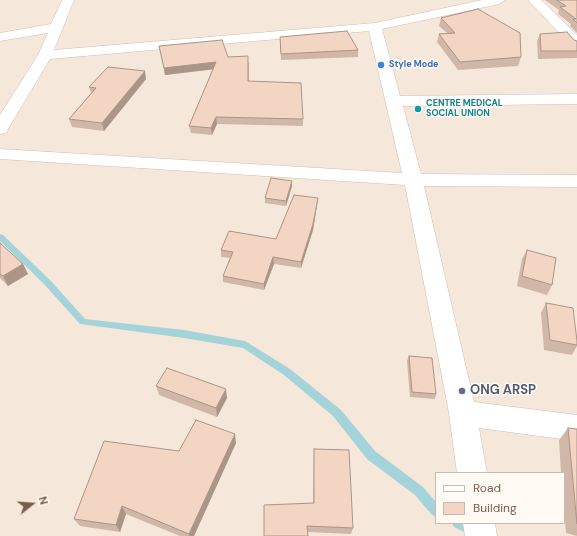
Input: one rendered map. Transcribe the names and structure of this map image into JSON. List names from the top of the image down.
{
  "places": ["Style Mode", "CENTRE MEDICAL SOCIAL UNION", "ONG ARSP"],
  "legend": ["Road", "Building"],
  "north": "right"
}
